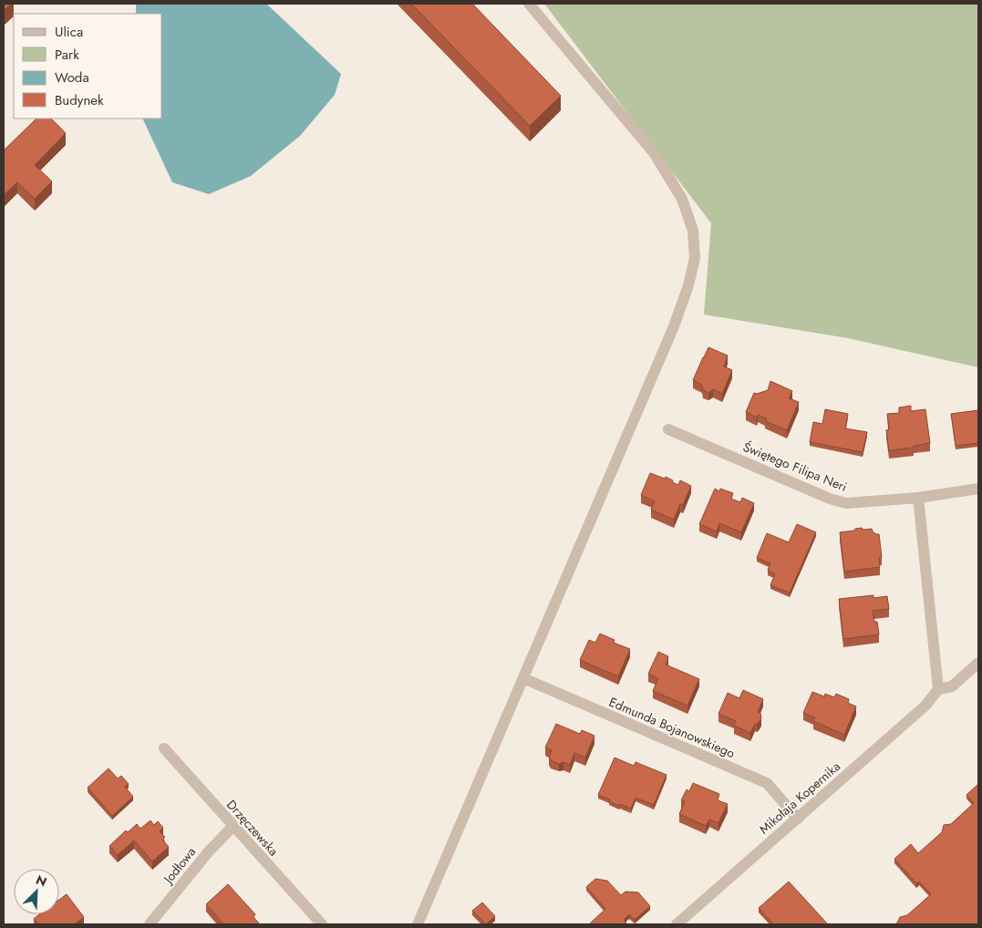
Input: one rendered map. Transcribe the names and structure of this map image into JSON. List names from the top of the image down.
{
  "streets": {
    "street": [
      "Świętego Filipa Neri",
      "Edmunda Bojanowskiego",
      "Mikołaja Kopernika",
      "Drzęczewska",
      "Jodłowa"
    ]
  },
  "crossings": [
    ["Edmunda Bojanowskiego", "Mikołaja Kopernika"],
    ["Drzęczewska", "Jodłowa"]
  ],
  "legend": [
    "Ulica",
    "Park",
    "Woda",
    "Budynek"
  ],
  "north": "top right"
}
